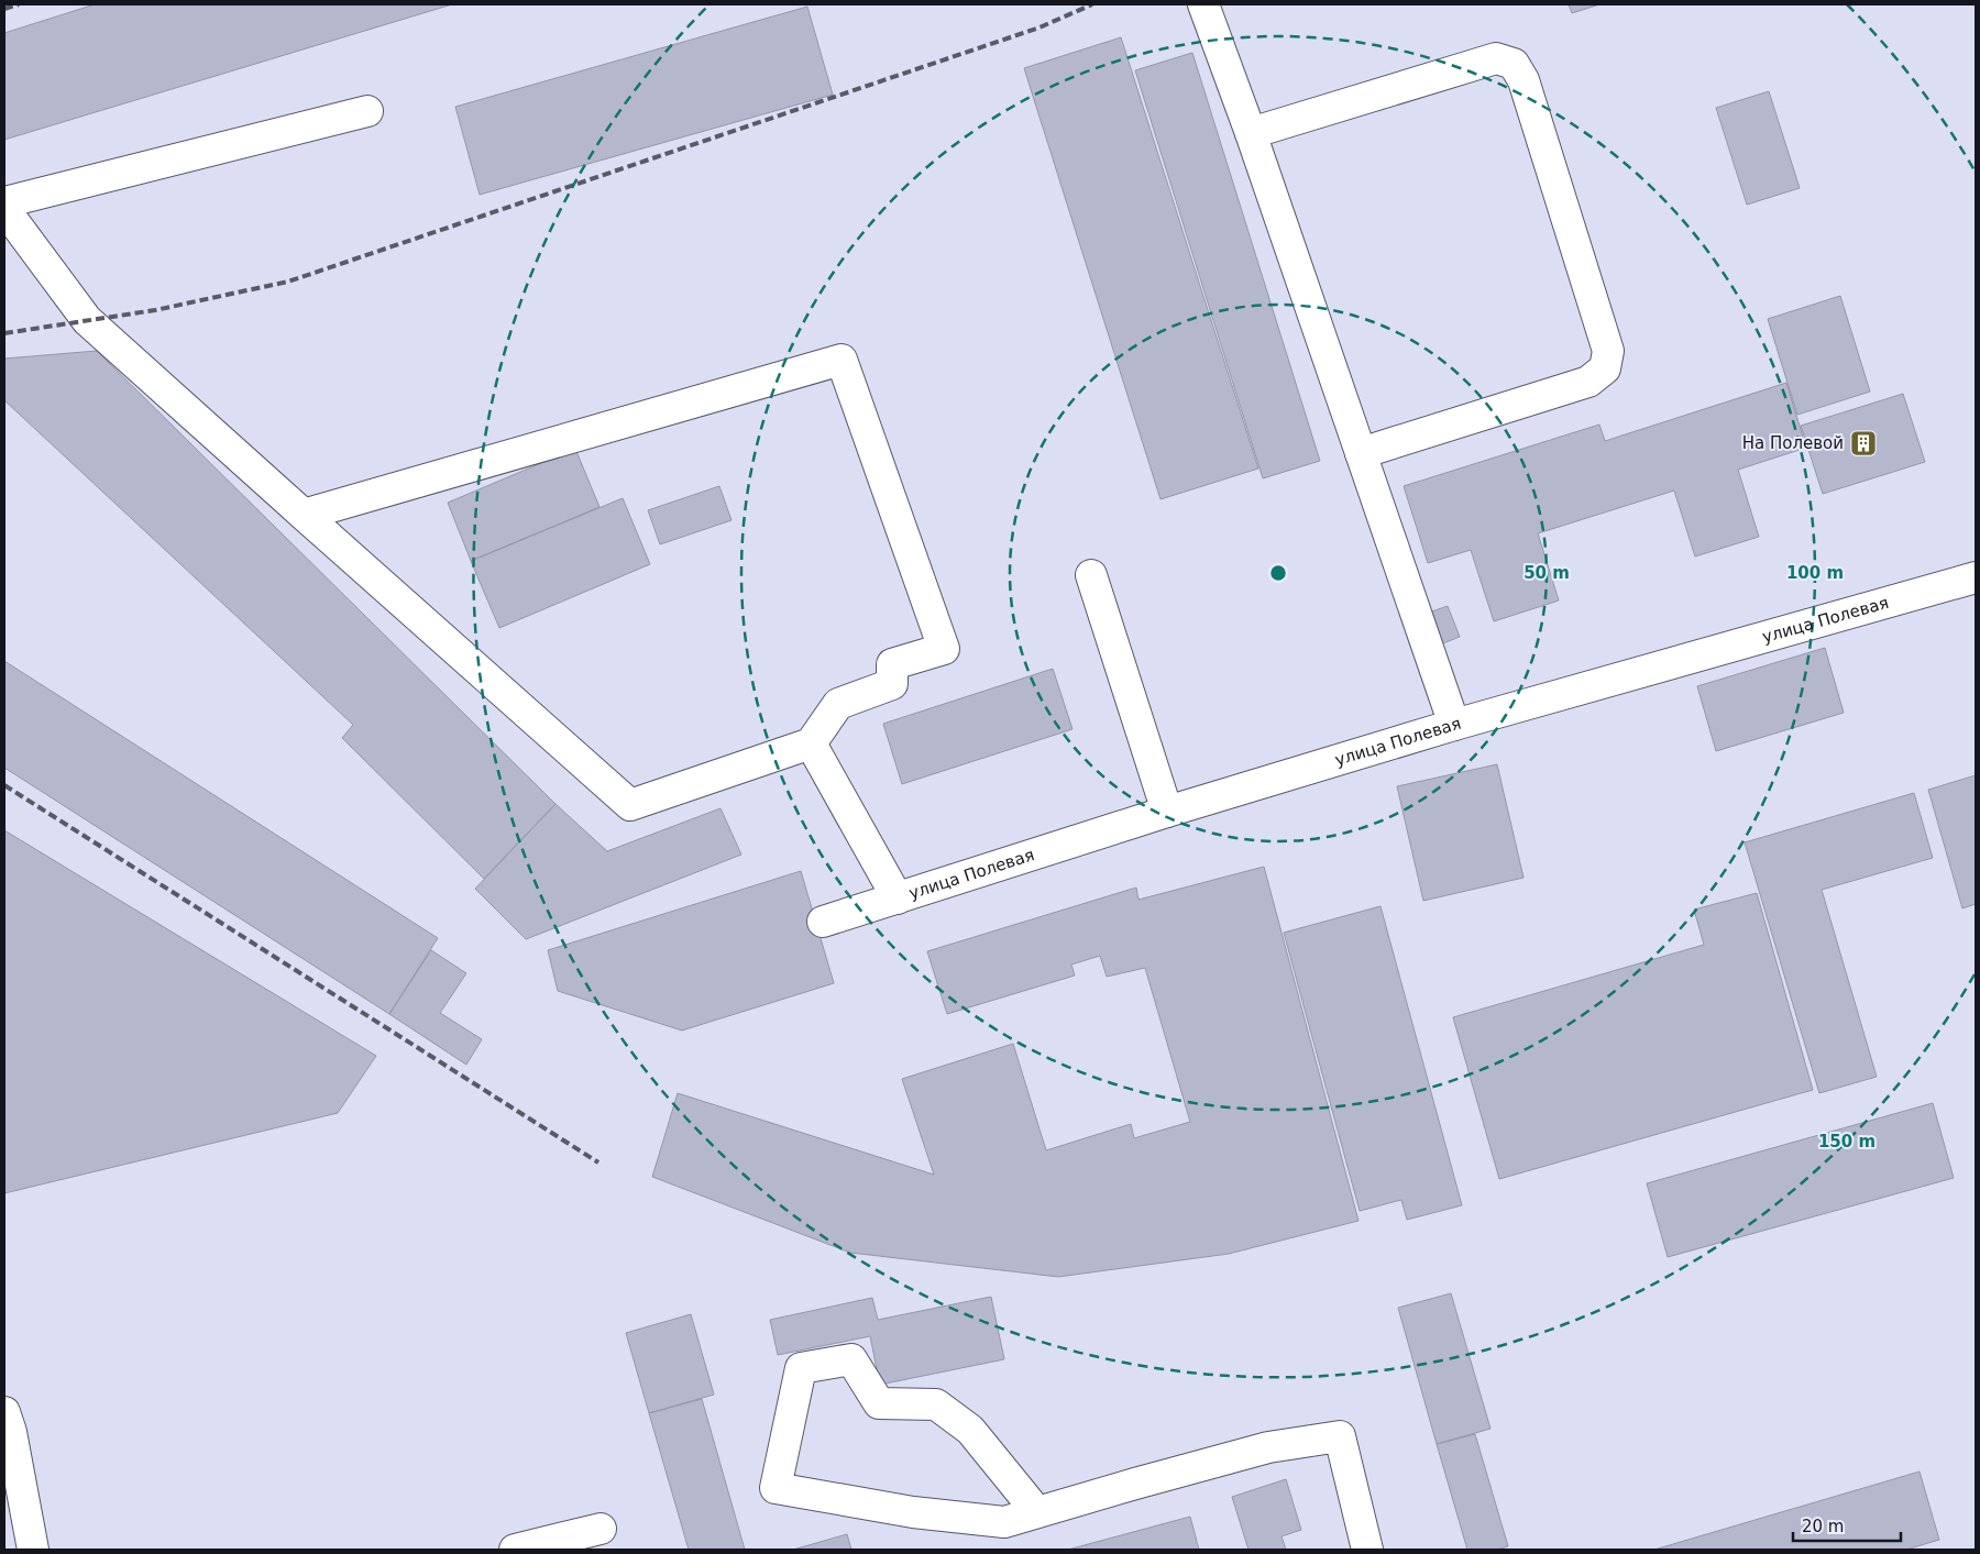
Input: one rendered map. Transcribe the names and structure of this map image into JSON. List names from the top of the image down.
{
  "streets": {
    "street": ["улица Полевая"]
  },
  "places": {
    "building": ["На Полевой"]
  },
  "scale_bar": "20 m",
  "rings": ["50 m", "100 m", "150 m"]
}
